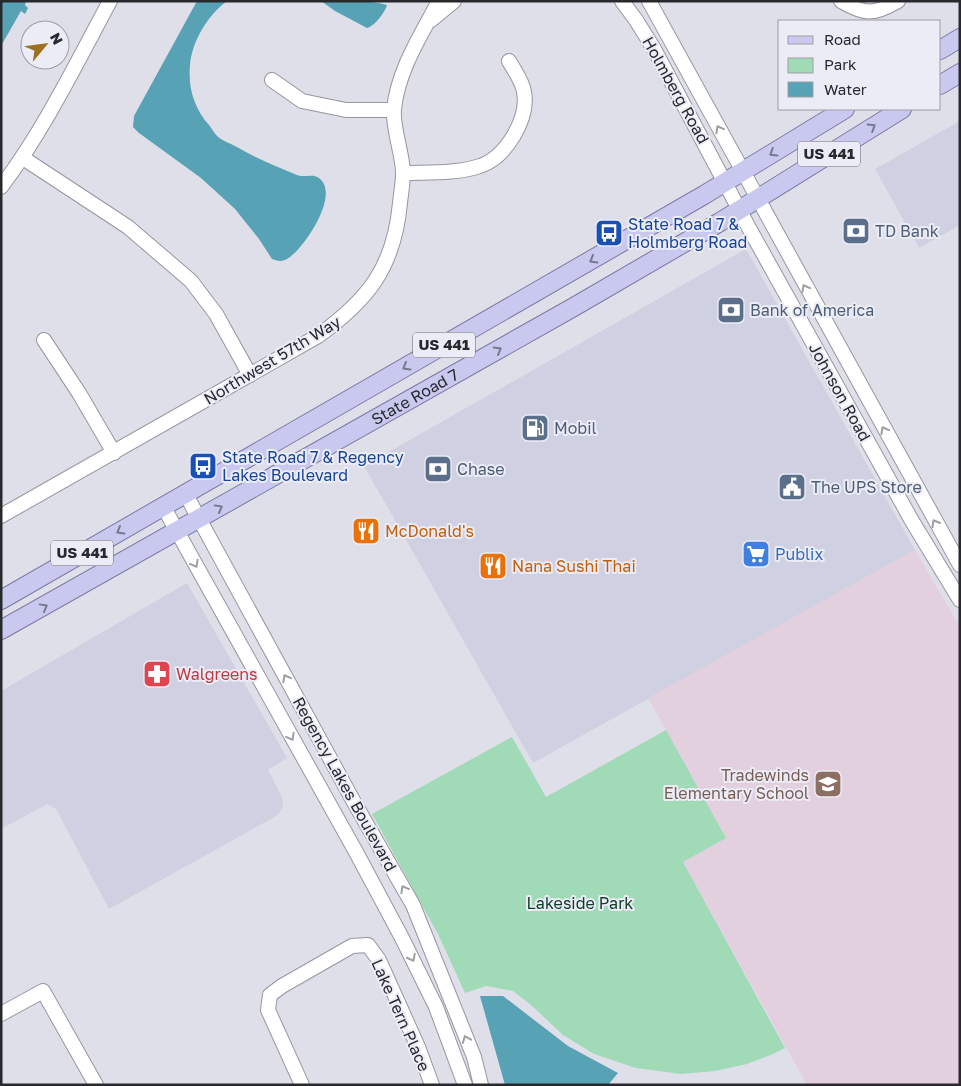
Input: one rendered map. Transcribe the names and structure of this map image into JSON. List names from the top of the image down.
{
  "streets": {
    "main road": ["US 441", "State Road 7"],
    "street": [
      "Holmberg Road",
      "Northwest 57th Way",
      "Johnson Road",
      "Regency Lakes Boulevard",
      "Lake Tern Place"
    ]
  },
  "crossings": [
    ["Holmberg Road", "Johnson Road"],
    ["Holmberg Road", "State Road 7"],
    ["Johnson Road", "State Road 7"],
    ["State Road 7", "Regency Lakes Boulevard"]
  ],
  "parks": ["Lakeside Park"],
  "places": {
    "bank": ["TD Bank", "Bank of America", "Chase"],
    "bus stop": ["State Road 7 & Holmberg Road", "State Road 7 & Regency Lakes Boulevard"],
    "fuel station": ["Mobil"],
    "public building": ["The UPS Store"],
    "restaurant": ["McDonald's", "Nana Sushi Thai"],
    "supermarket": ["Publix"],
    "pharmacy": ["Walgreens"],
    "school or university": ["Tradewinds Elementary School"]
  },
  "legend": ["Road", "Park", "Water"],
  "north": "top right"
}
